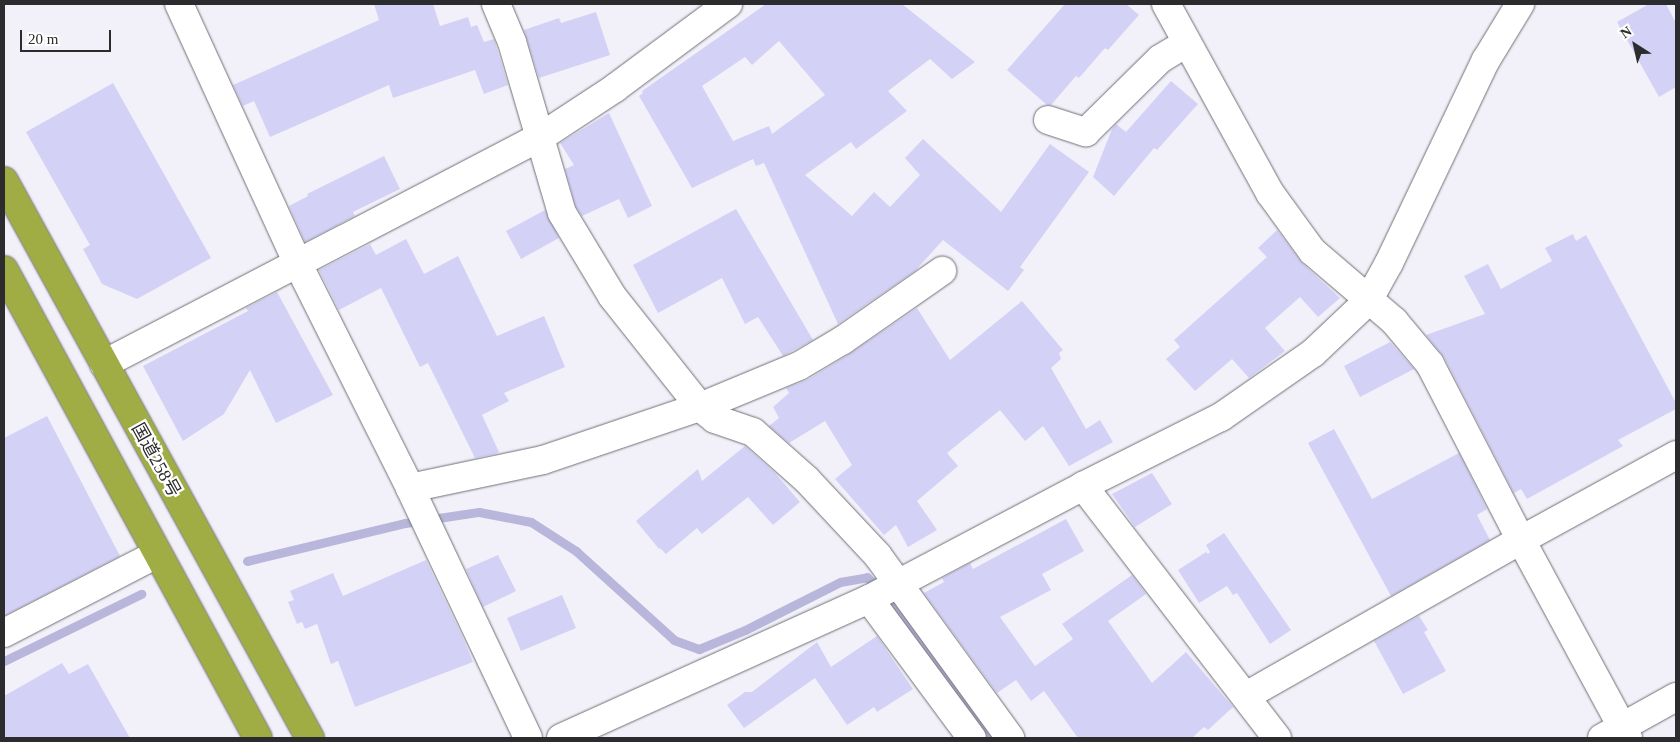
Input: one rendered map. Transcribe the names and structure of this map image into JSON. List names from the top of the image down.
{
  "streets": {
    "highway": ["国道258号"]
  },
  "scale_bar": "20 m",
  "north": "top left"
}
